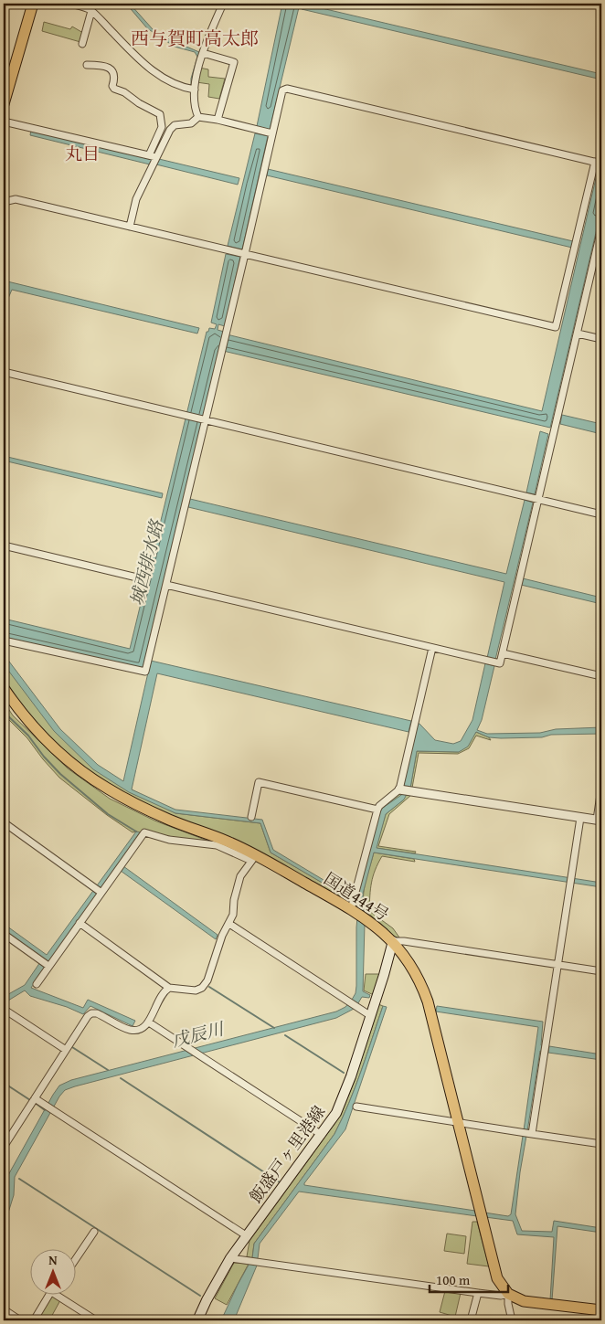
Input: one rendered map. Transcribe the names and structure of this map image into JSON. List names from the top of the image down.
{
  "streets": {
    "highway": ["国道444号"],
    "main road": ["飯盛戸ヶ里港線"]
  },
  "crossings": [
    ["国道444号", "飯盛戸ヶ里港線"]
  ],
  "districts": ["西与賀町高太郎", "丸目"],
  "water": ["城西排水路", "戊辰川"],
  "scale_bar": "100 m",
  "north": "top"
}
